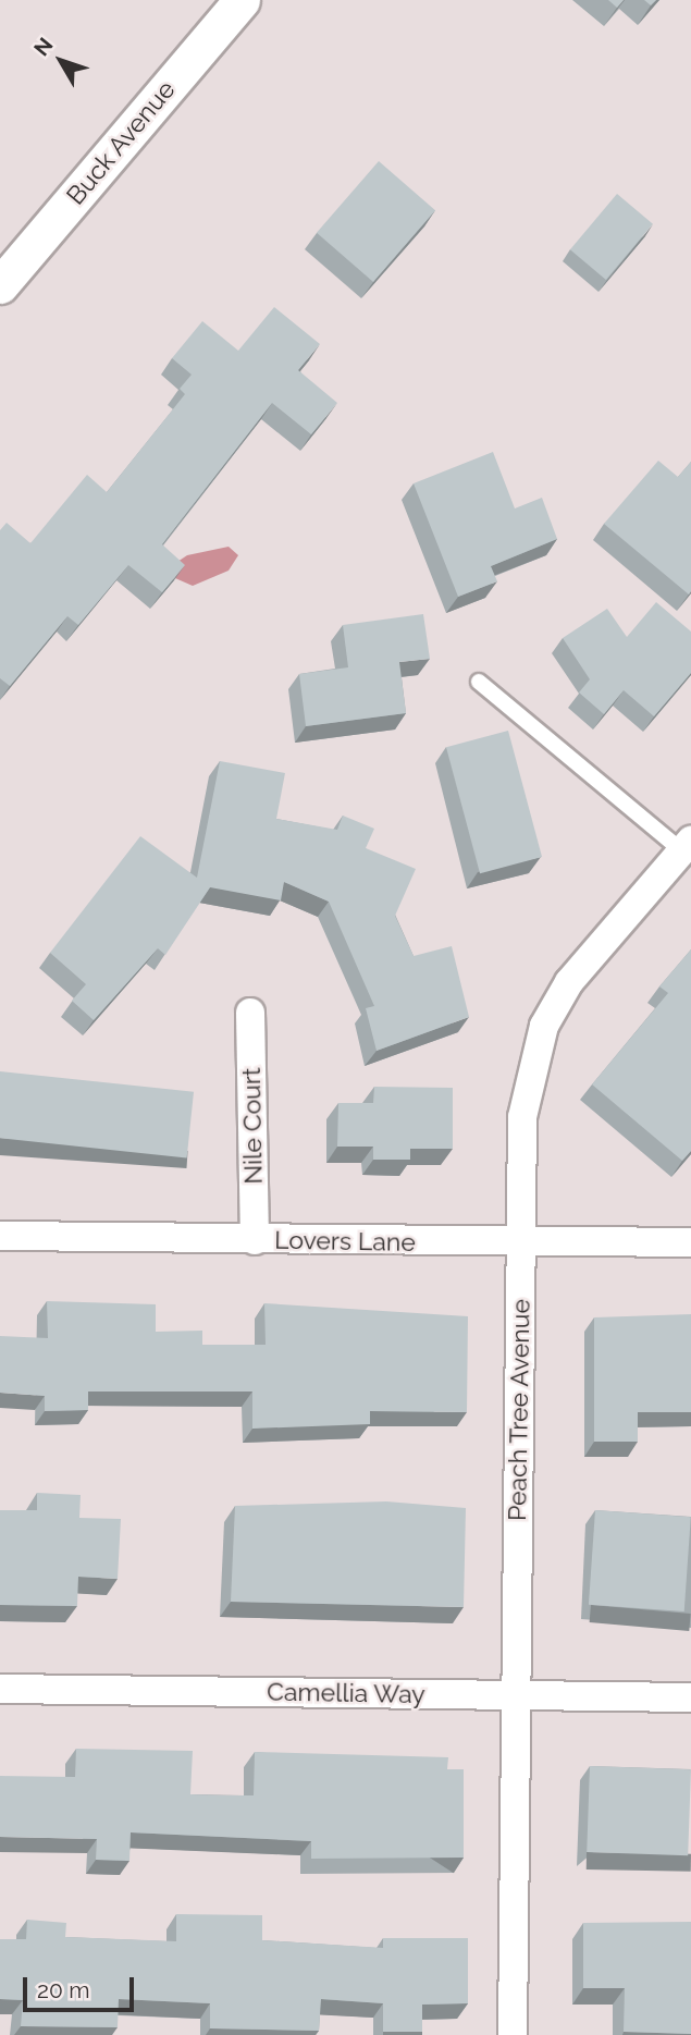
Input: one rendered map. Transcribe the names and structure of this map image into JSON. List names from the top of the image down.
{
  "streets": {
    "street": [
      "Buck Avenue",
      "Nile Court",
      "Lovers Lane",
      "Peach Tree Avenue",
      "Camellia Way"
    ]
  },
  "crossings": [
    ["Nile Court", "Lovers Lane"],
    ["Lovers Lane", "Peach Tree Avenue"],
    ["Peach Tree Avenue", "Camellia Way"]
  ],
  "scale_bar": "20 m",
  "north": "top left"
}
